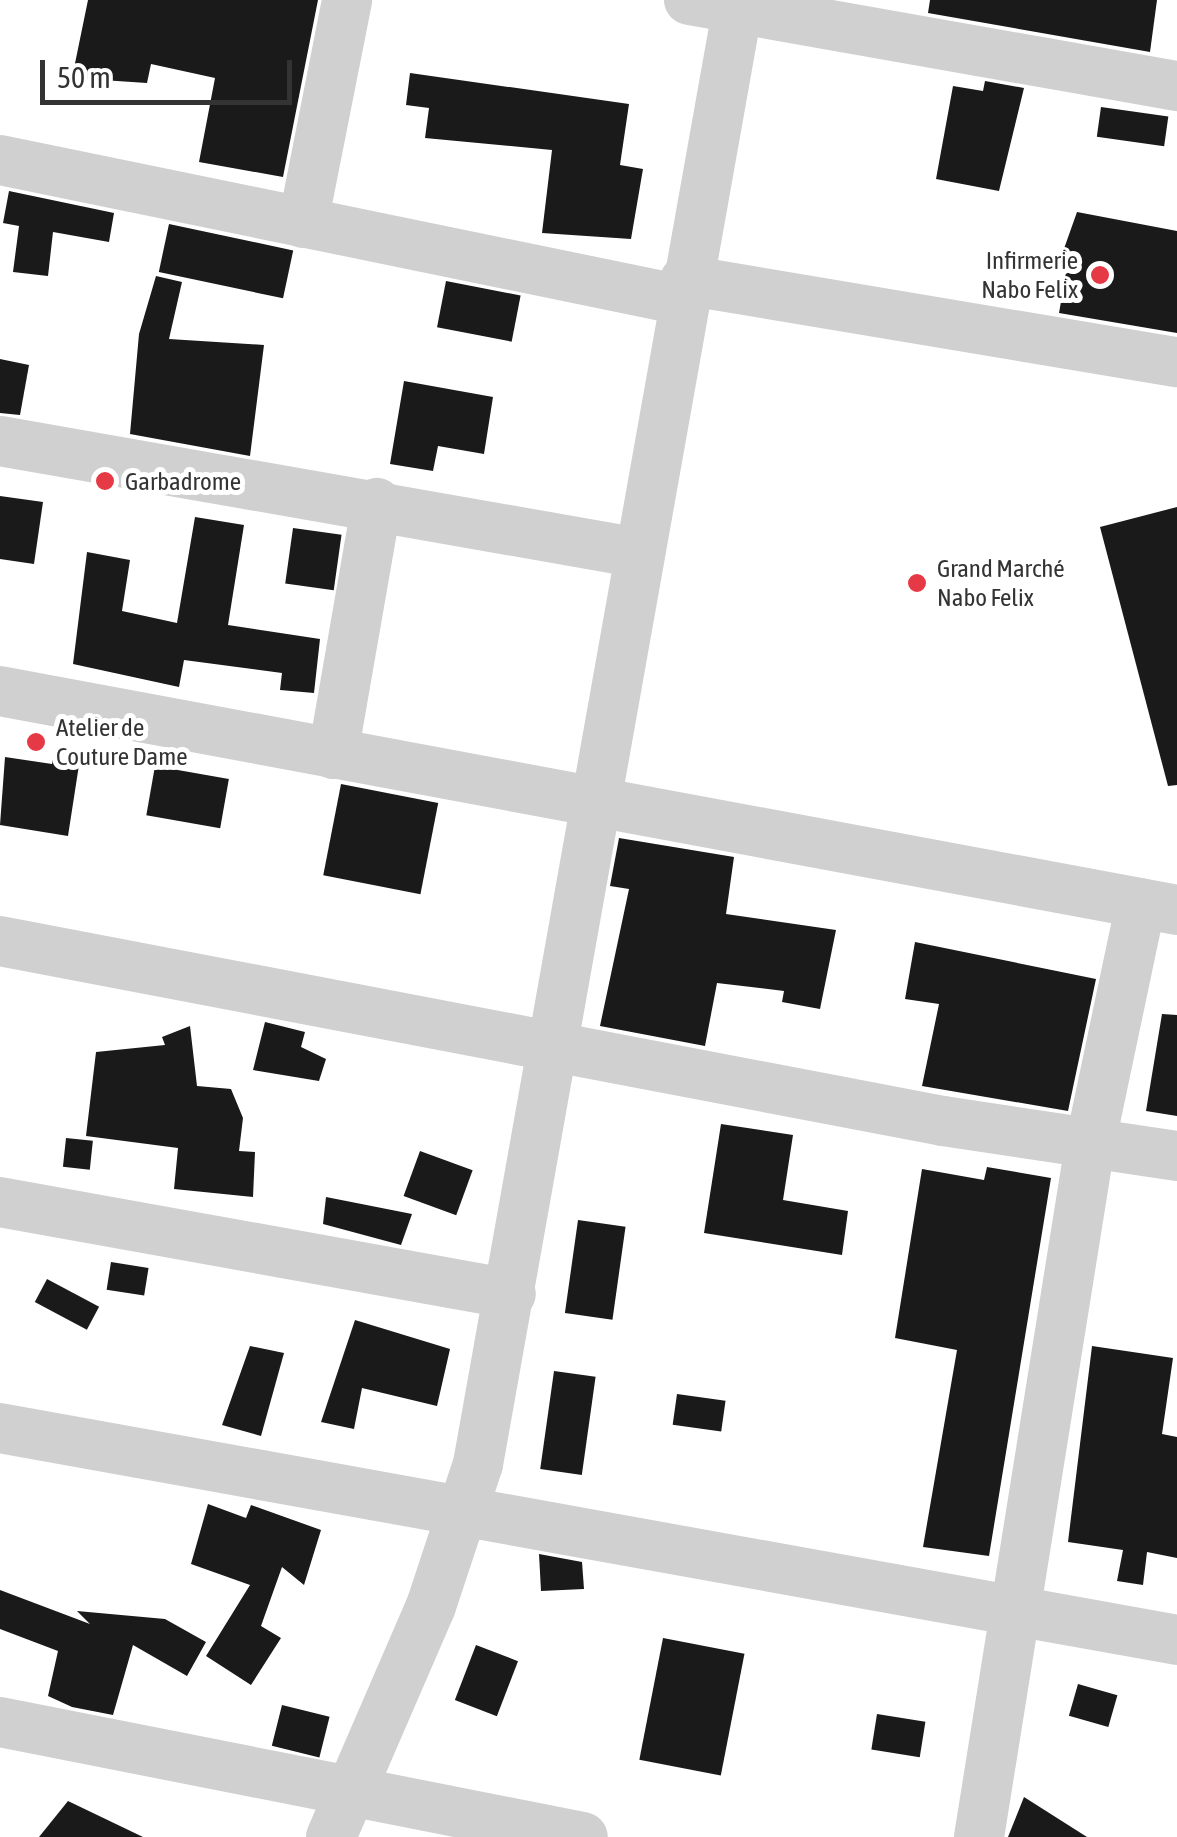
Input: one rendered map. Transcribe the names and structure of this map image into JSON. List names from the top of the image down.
{
  "places": [
    "Infirmerie Nabo Felix",
    "Garbadrome",
    "Grand Marché Nabo Felix",
    "Atelier de Couture Dame"
  ],
  "scale_bar": "50 m"
}
